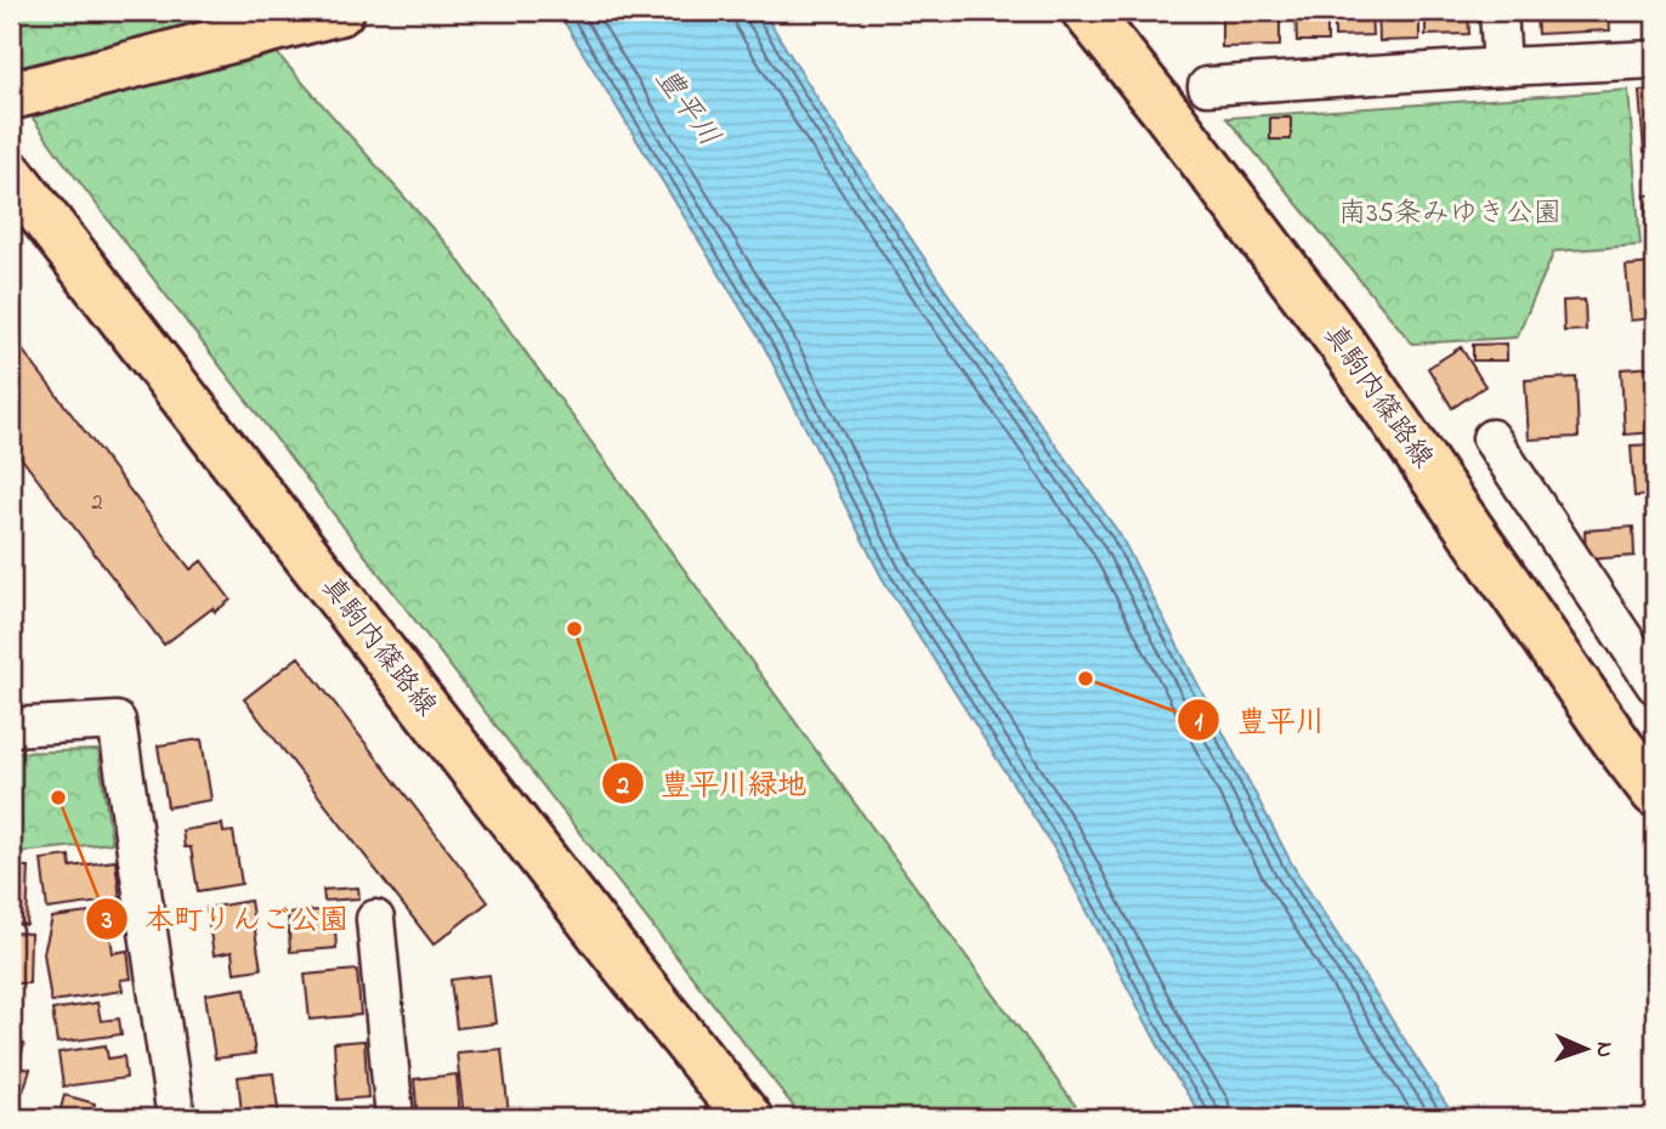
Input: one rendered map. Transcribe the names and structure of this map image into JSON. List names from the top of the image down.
{
  "streets": {
    "main road": ["真駒内篠路線"]
  },
  "water": ["豊平川"],
  "parks": ["南35条みゆき公園"],
  "places": ["豊平川緑地", "豊平川", "本町りんご公園"],
  "house_numbers": ["2"],
  "north": "right"
}
